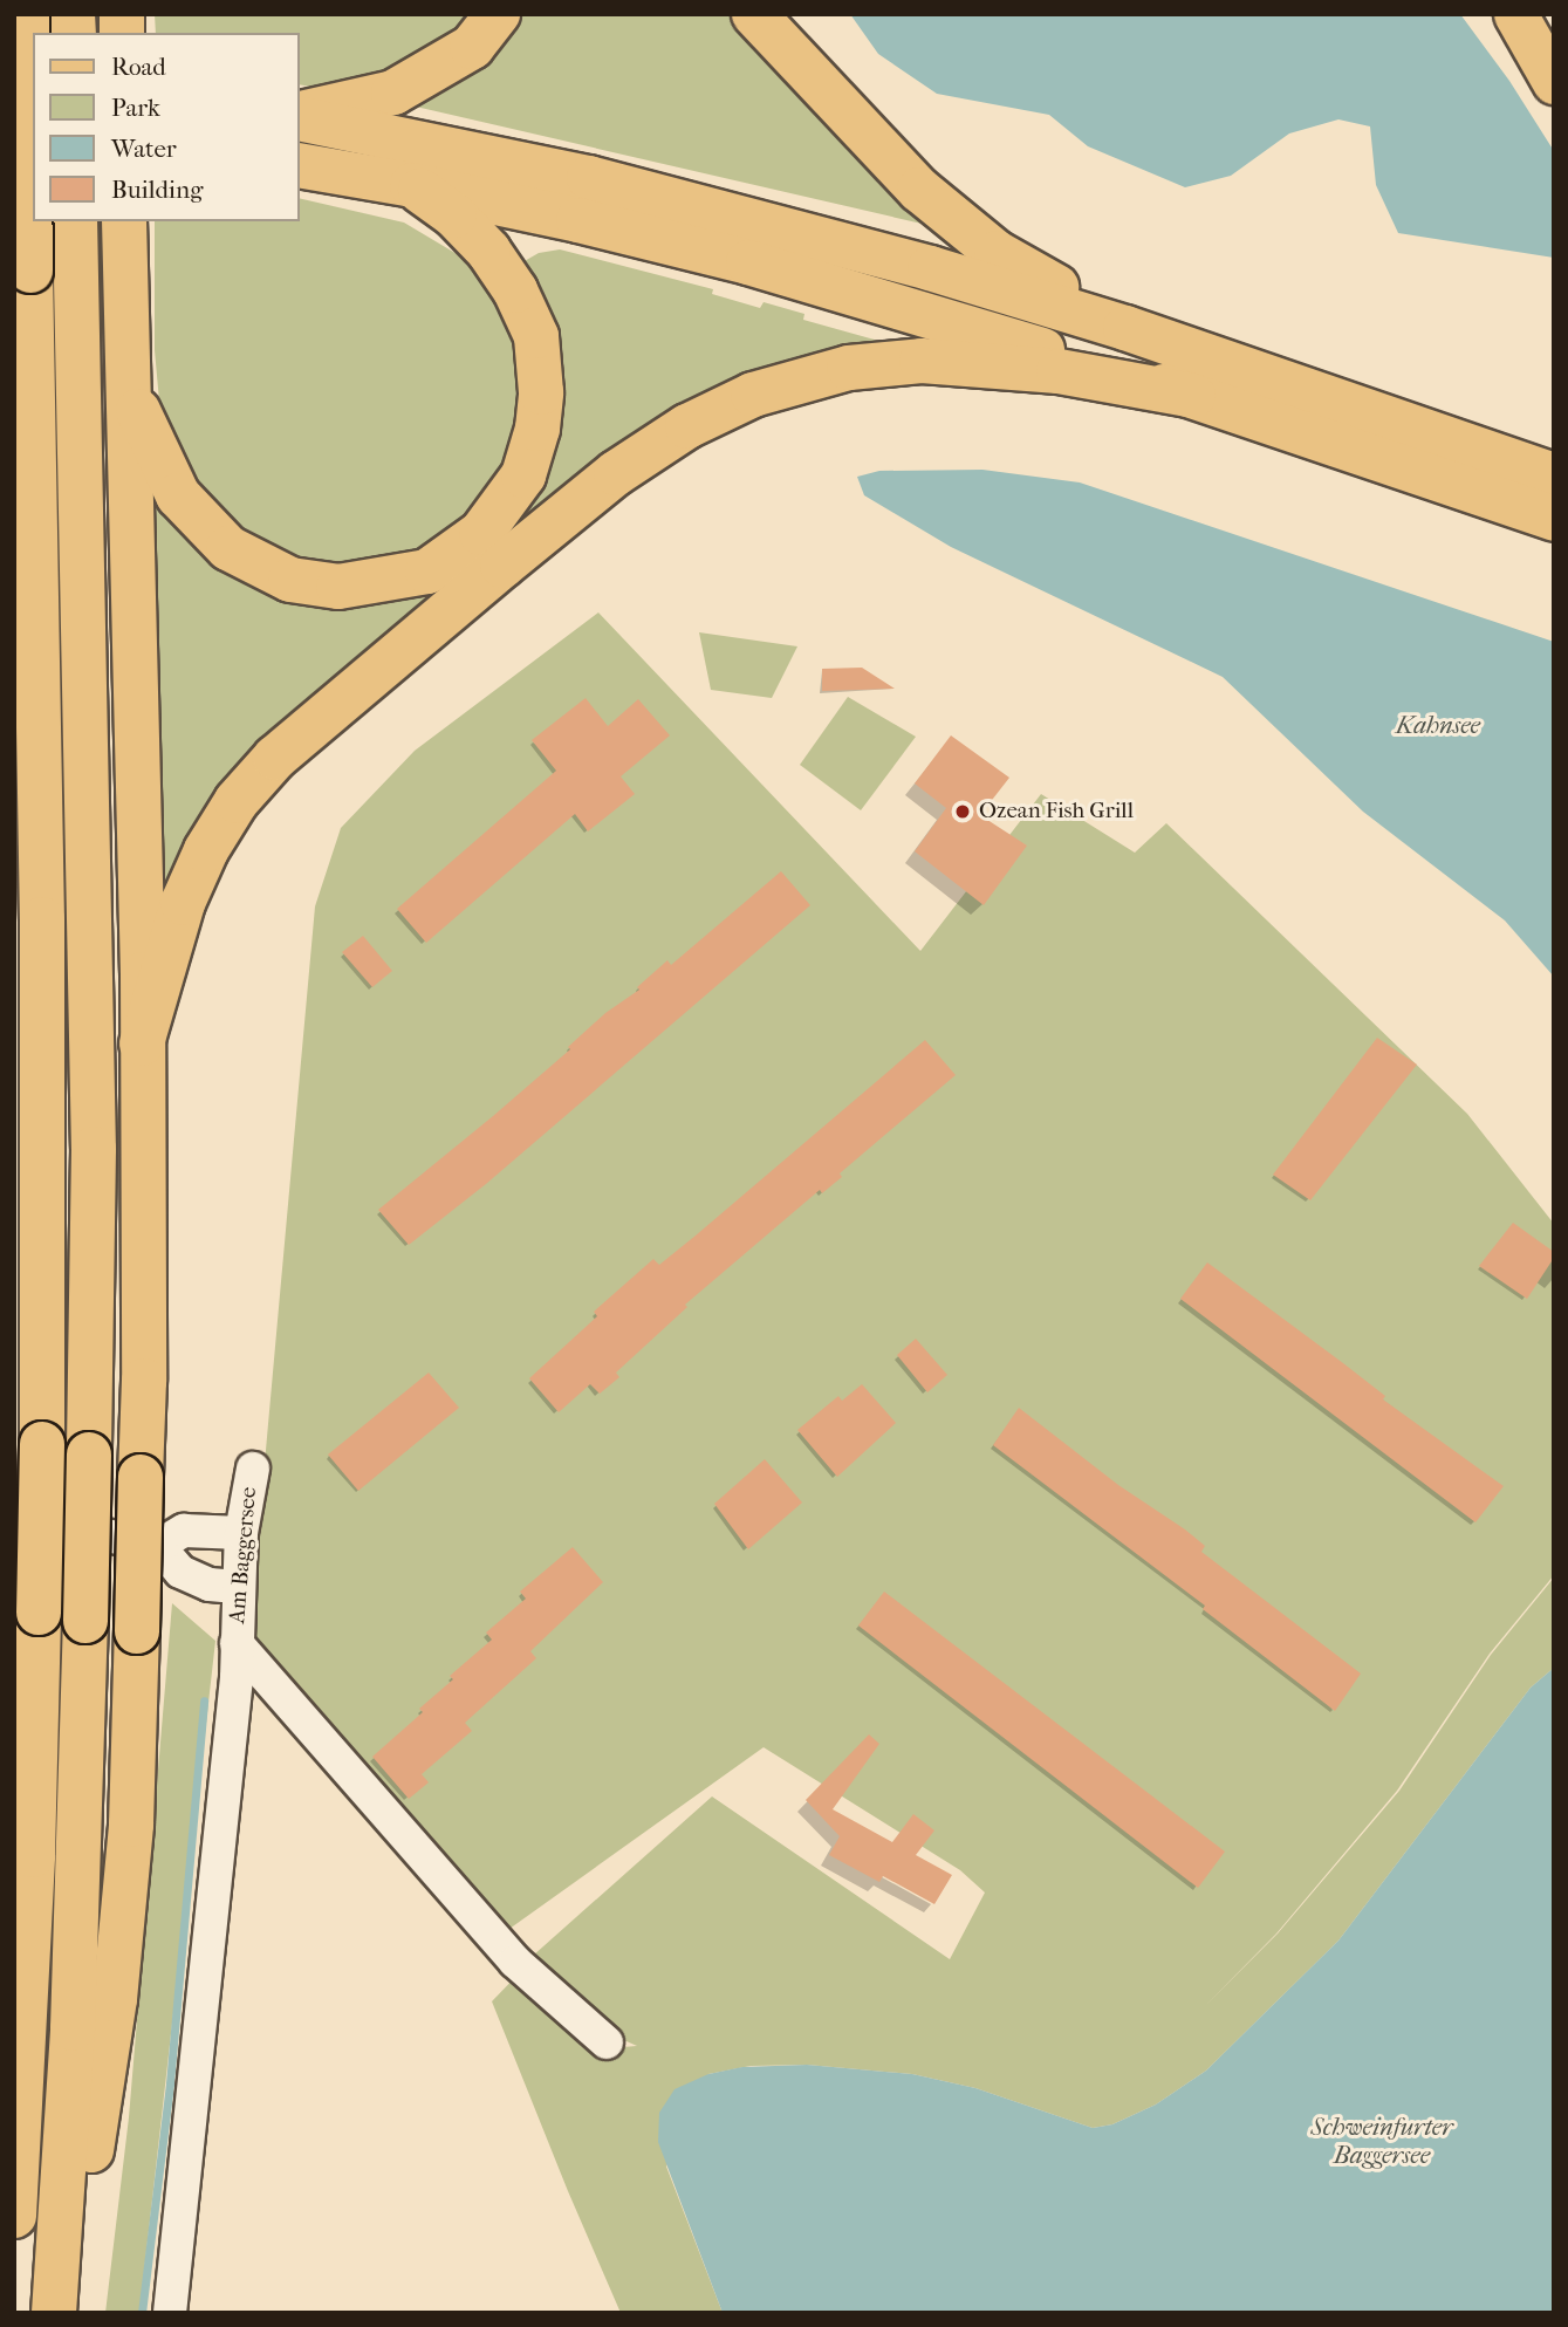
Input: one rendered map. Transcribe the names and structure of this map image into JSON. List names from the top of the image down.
{
  "streets": {
    "street": ["Am Baggersee"]
  },
  "water": ["Kahnsee", "Schweinfurter Baggersee"],
  "places": ["Ozean Fish Grill"],
  "legend": [
    "Road",
    "Park",
    "Water",
    "Building"
  ]
}
